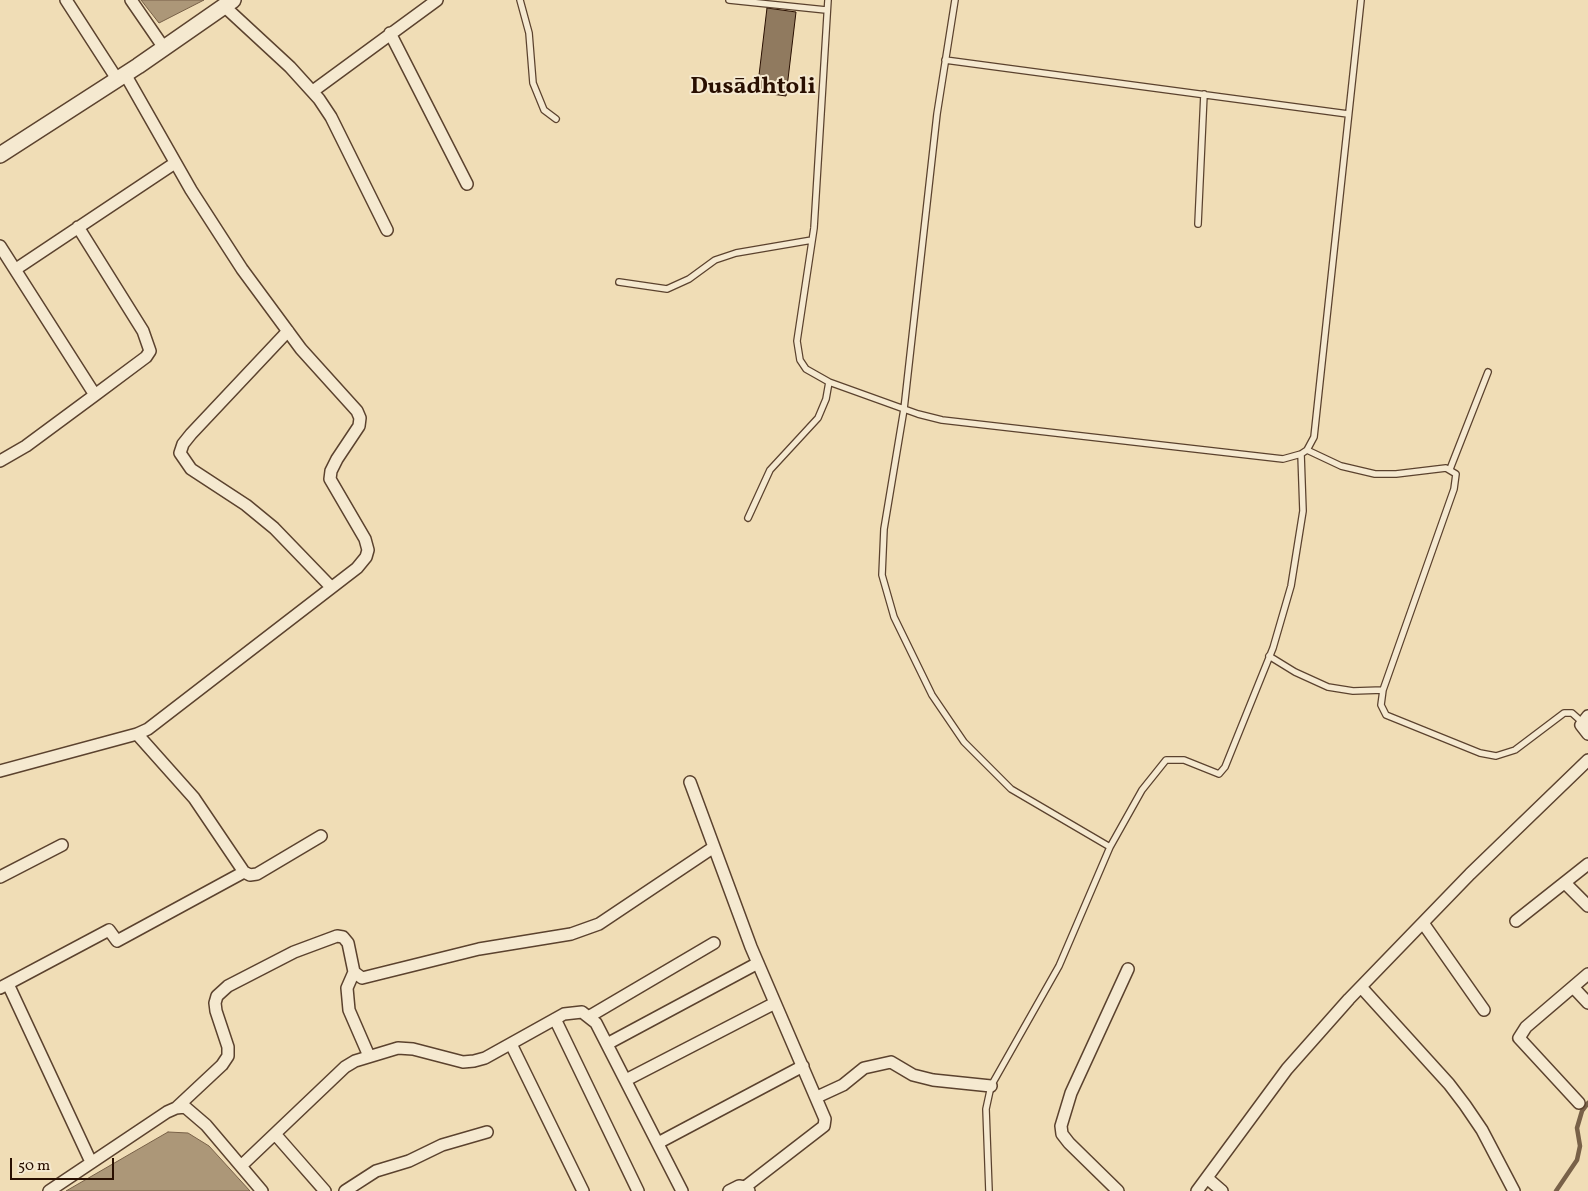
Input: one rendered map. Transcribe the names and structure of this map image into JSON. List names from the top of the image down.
{
  "districts": ["Dusādhtoli"],
  "scale_bar": "50 m"
}
